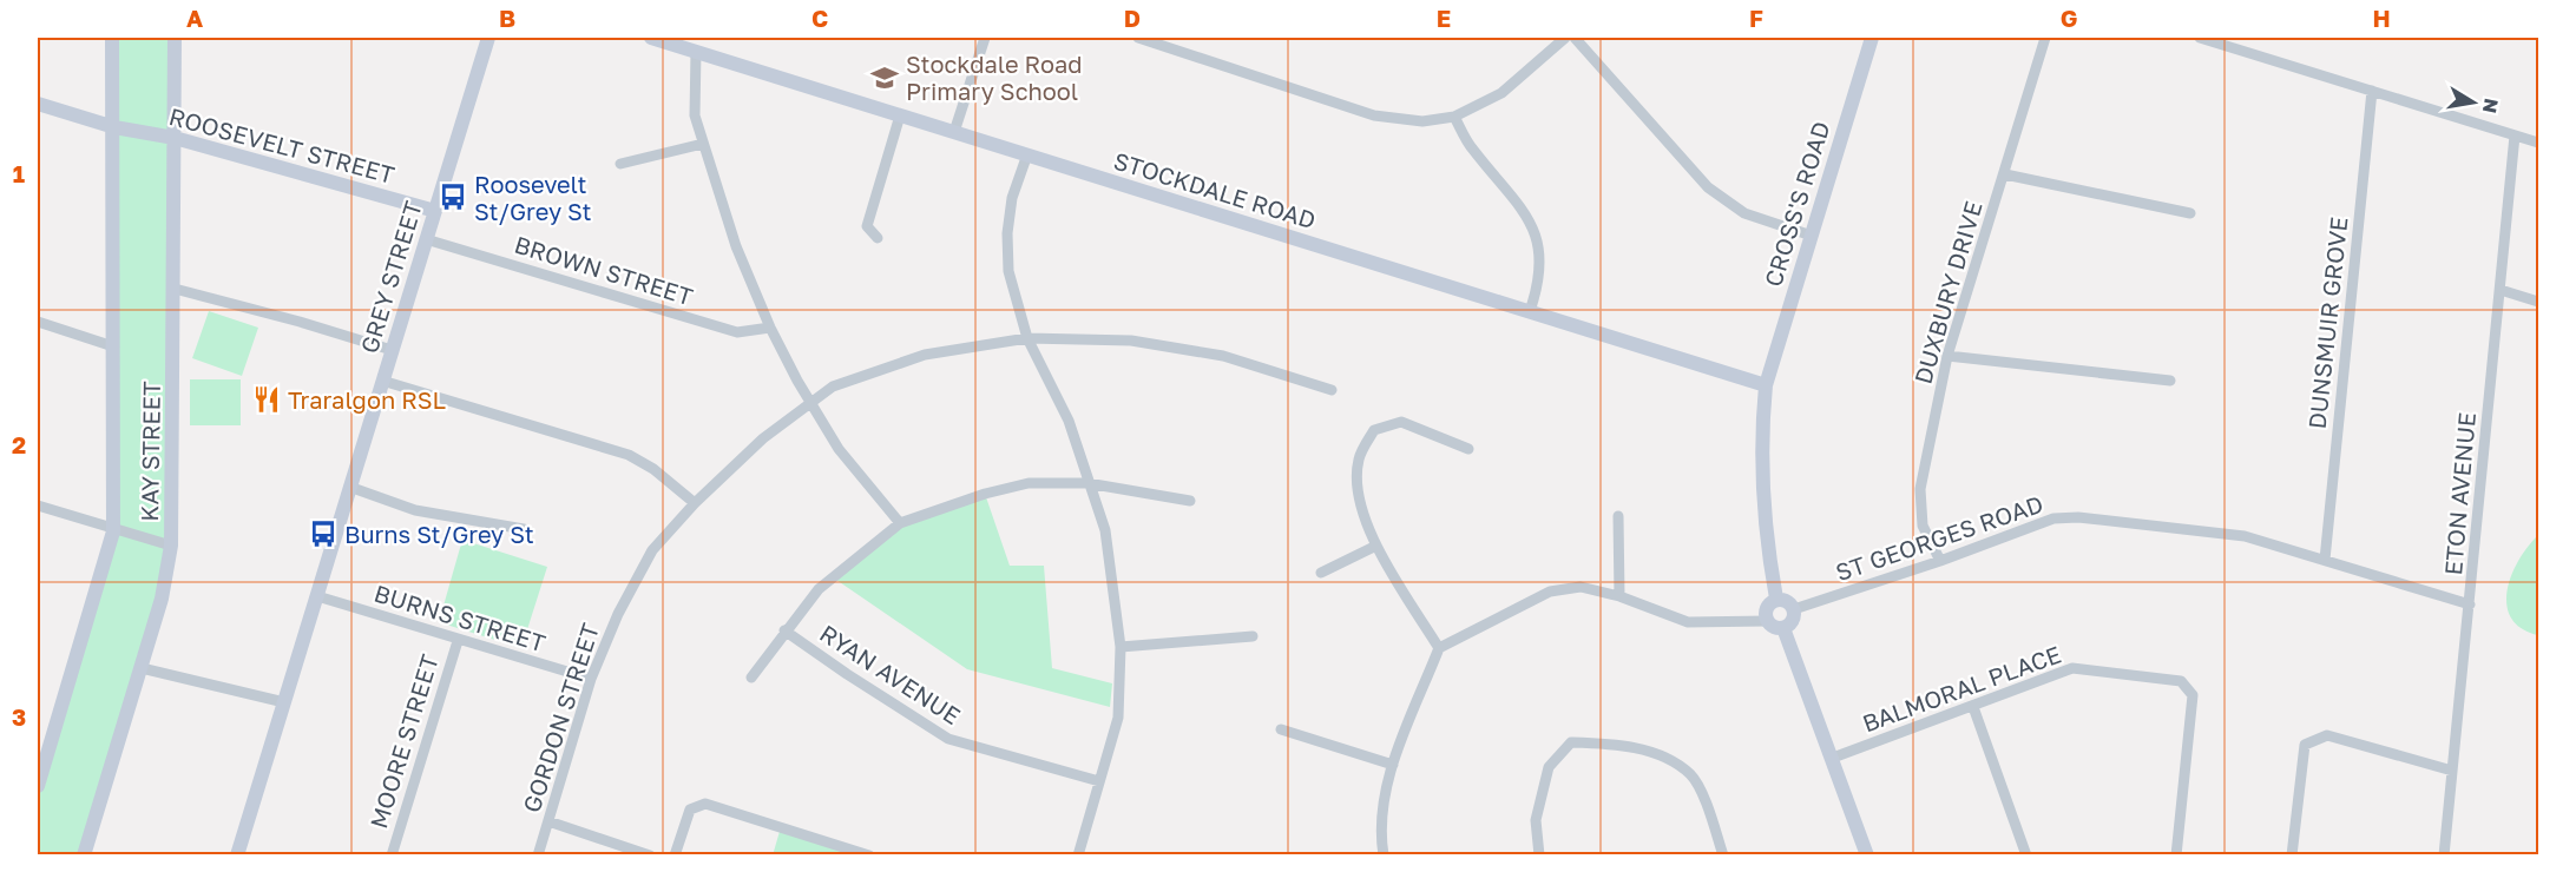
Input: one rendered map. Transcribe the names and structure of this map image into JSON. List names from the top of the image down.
{
  "streets": {
    "street": [
      "ROOSEVELT STREET",
      "STOCKDALE ROAD",
      "CROSS'S ROAD",
      "BROWN STREET",
      "GREY STREET",
      "DUXBURY DRIVE",
      "DUNSMUIR GROVE",
      "KAY STREET",
      "ETON AVENUE",
      "ST GEORGES ROAD",
      "BURNS STREET",
      "RYAN AVENUE",
      "BALMORAL PLACE",
      "GORDON STREET",
      "MOORE STREET"
    ]
  },
  "crossings": [
    ["ROOSEVELT STREET", "GREY STREET"],
    ["ROOSEVELT STREET", "KAY STREET"],
    ["STOCKDALE ROAD", "CROSS'S ROAD"],
    ["CROSS'S ROAD", "ST GEORGES ROAD"],
    ["BROWN STREET", "GREY STREET"],
    ["GREY STREET", "BURNS STREET"],
    ["DUXBURY DRIVE", "ST GEORGES ROAD"],
    ["DUNSMUIR GROVE", "ST GEORGES ROAD"],
    ["ETON AVENUE", "ST GEORGES ROAD"],
    ["BURNS STREET", "GORDON STREET"],
    ["BURNS STREET", "MOORE STREET"]
  ],
  "places": {
    "school or university": ["Stockdale Road Primary School"],
    "bus stop": ["Roosevelt St/Grey St", "Burns St/Grey St"],
    "restaurant": ["Traralgon RSL"]
  },
  "north": "right",
  "grid": {
    "columns": [
      "A",
      "B",
      "C",
      "D",
      "E",
      "F",
      "G",
      "H"
    ],
    "rows": ["1", "2", "3"]
  }
}
